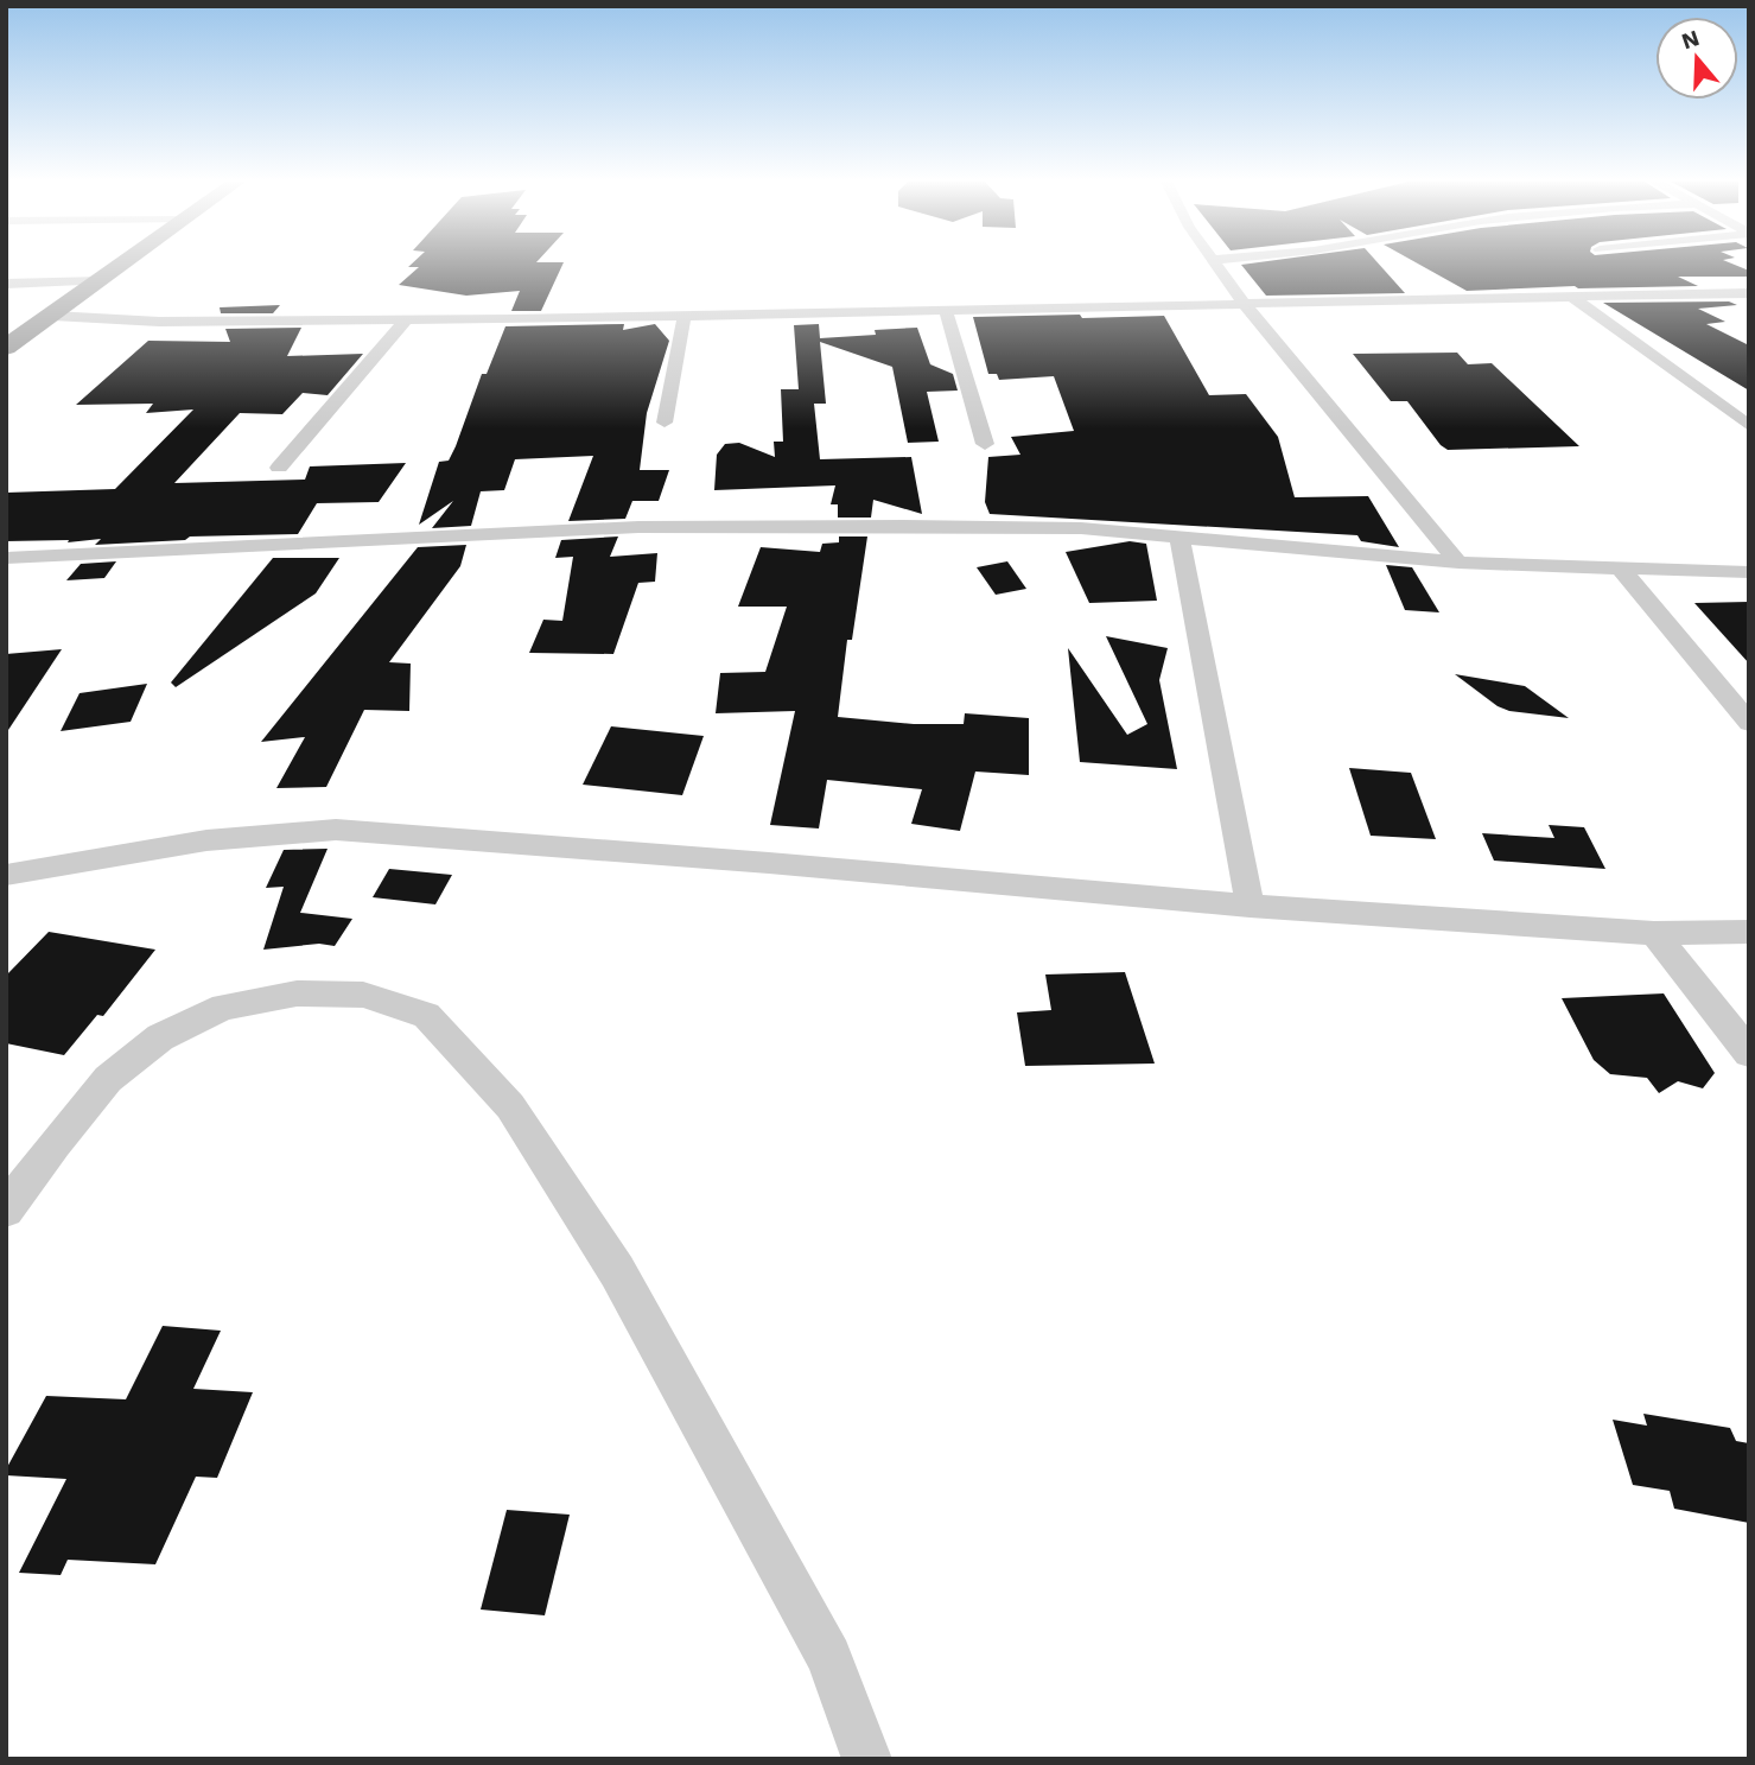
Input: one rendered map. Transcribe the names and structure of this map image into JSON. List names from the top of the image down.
{
  "north": "top"
}
